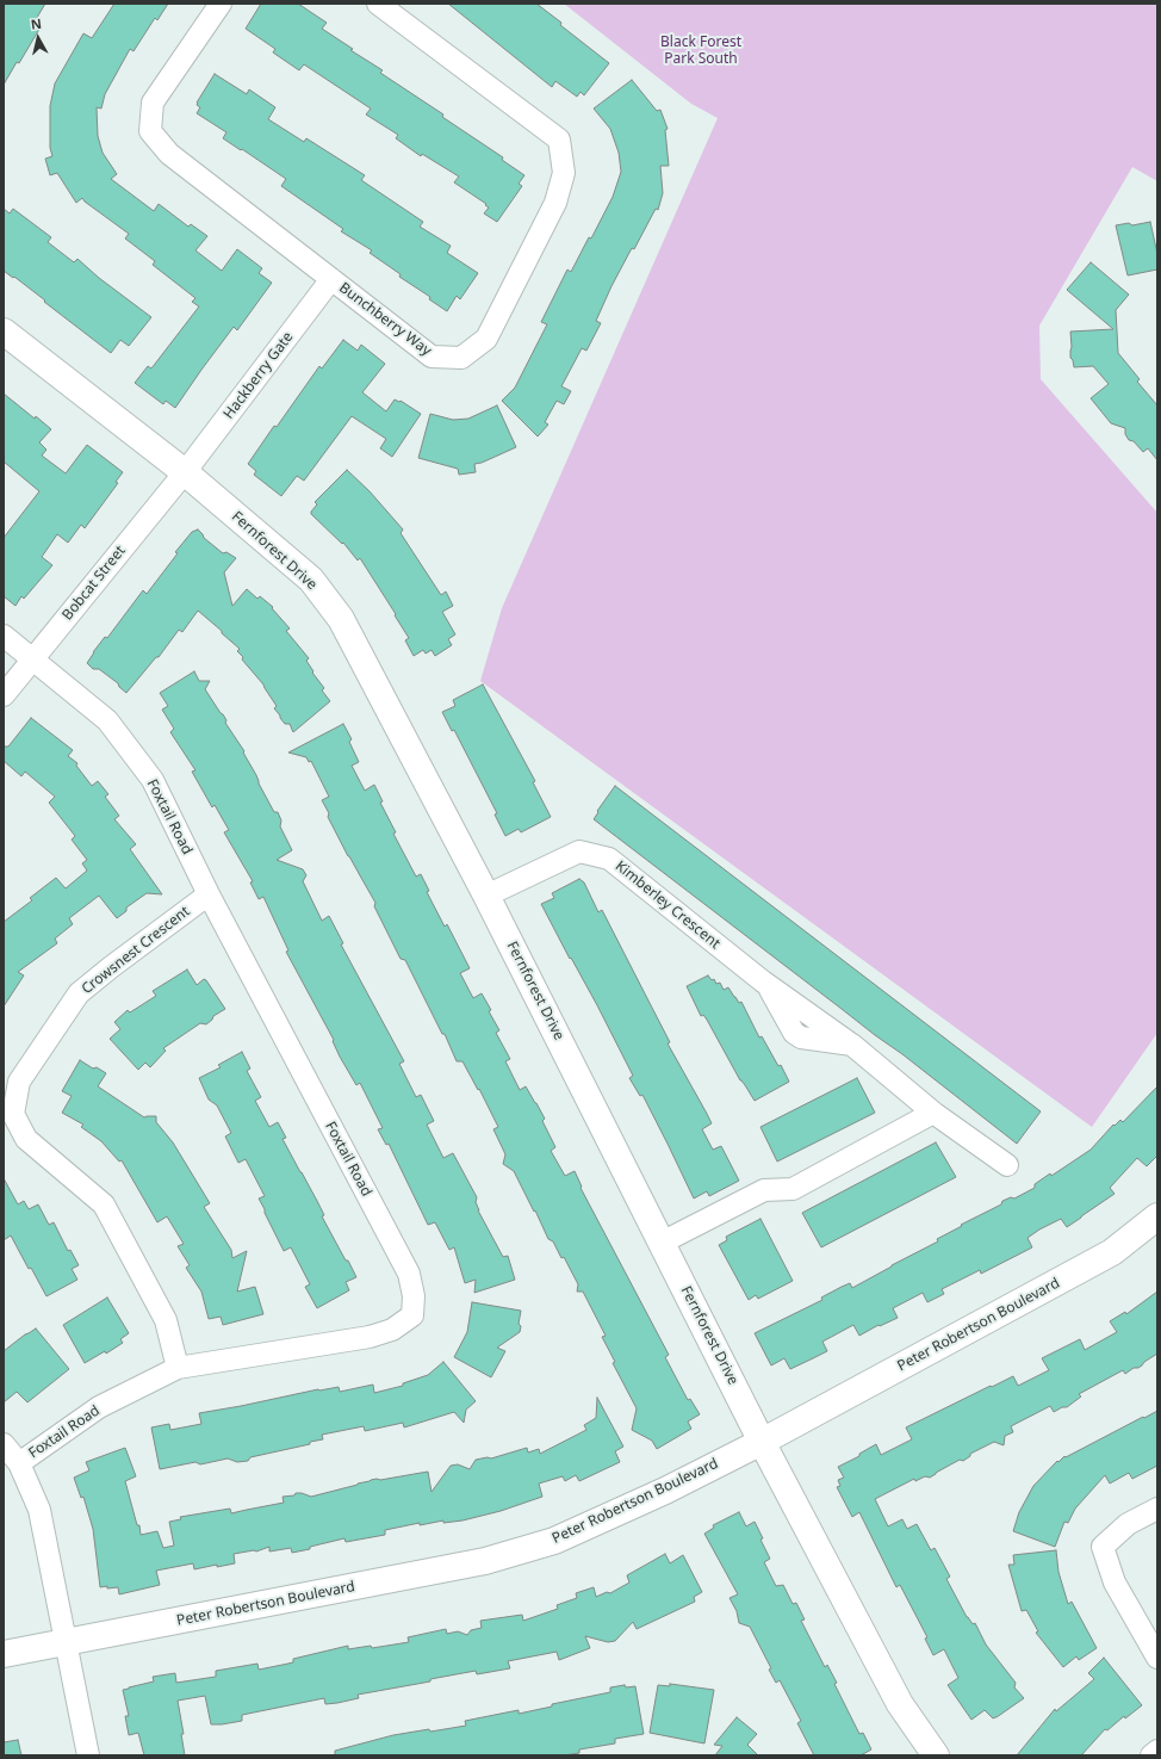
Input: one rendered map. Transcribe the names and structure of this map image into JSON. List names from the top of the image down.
{
  "streets": {
    "street": [
      "Bunchberry Way",
      "Hackberry Gate",
      "Fernforest Drive",
      "Bobcat Street",
      "Foxtail Road",
      "Kimberley Crescent",
      "Crowsnest Crescent",
      "Peter Robertson Boulevard"
    ]
  },
  "crossings": [
    ["Bunchberry Way", "Hackberry Gate"],
    ["Hackberry Gate", "Fernforest Drive"],
    ["Hackberry Gate", "Bobcat Street"],
    ["Fernforest Drive", "Bobcat Street"],
    ["Fernforest Drive", "Kimberley Crescent"],
    ["Fernforest Drive", "Peter Robertson Boulevard"],
    ["Bobcat Street", "Foxtail Road"],
    ["Foxtail Road", "Crowsnest Crescent"]
  ],
  "parks": ["Black Forest Park South"],
  "north": "top"
}
